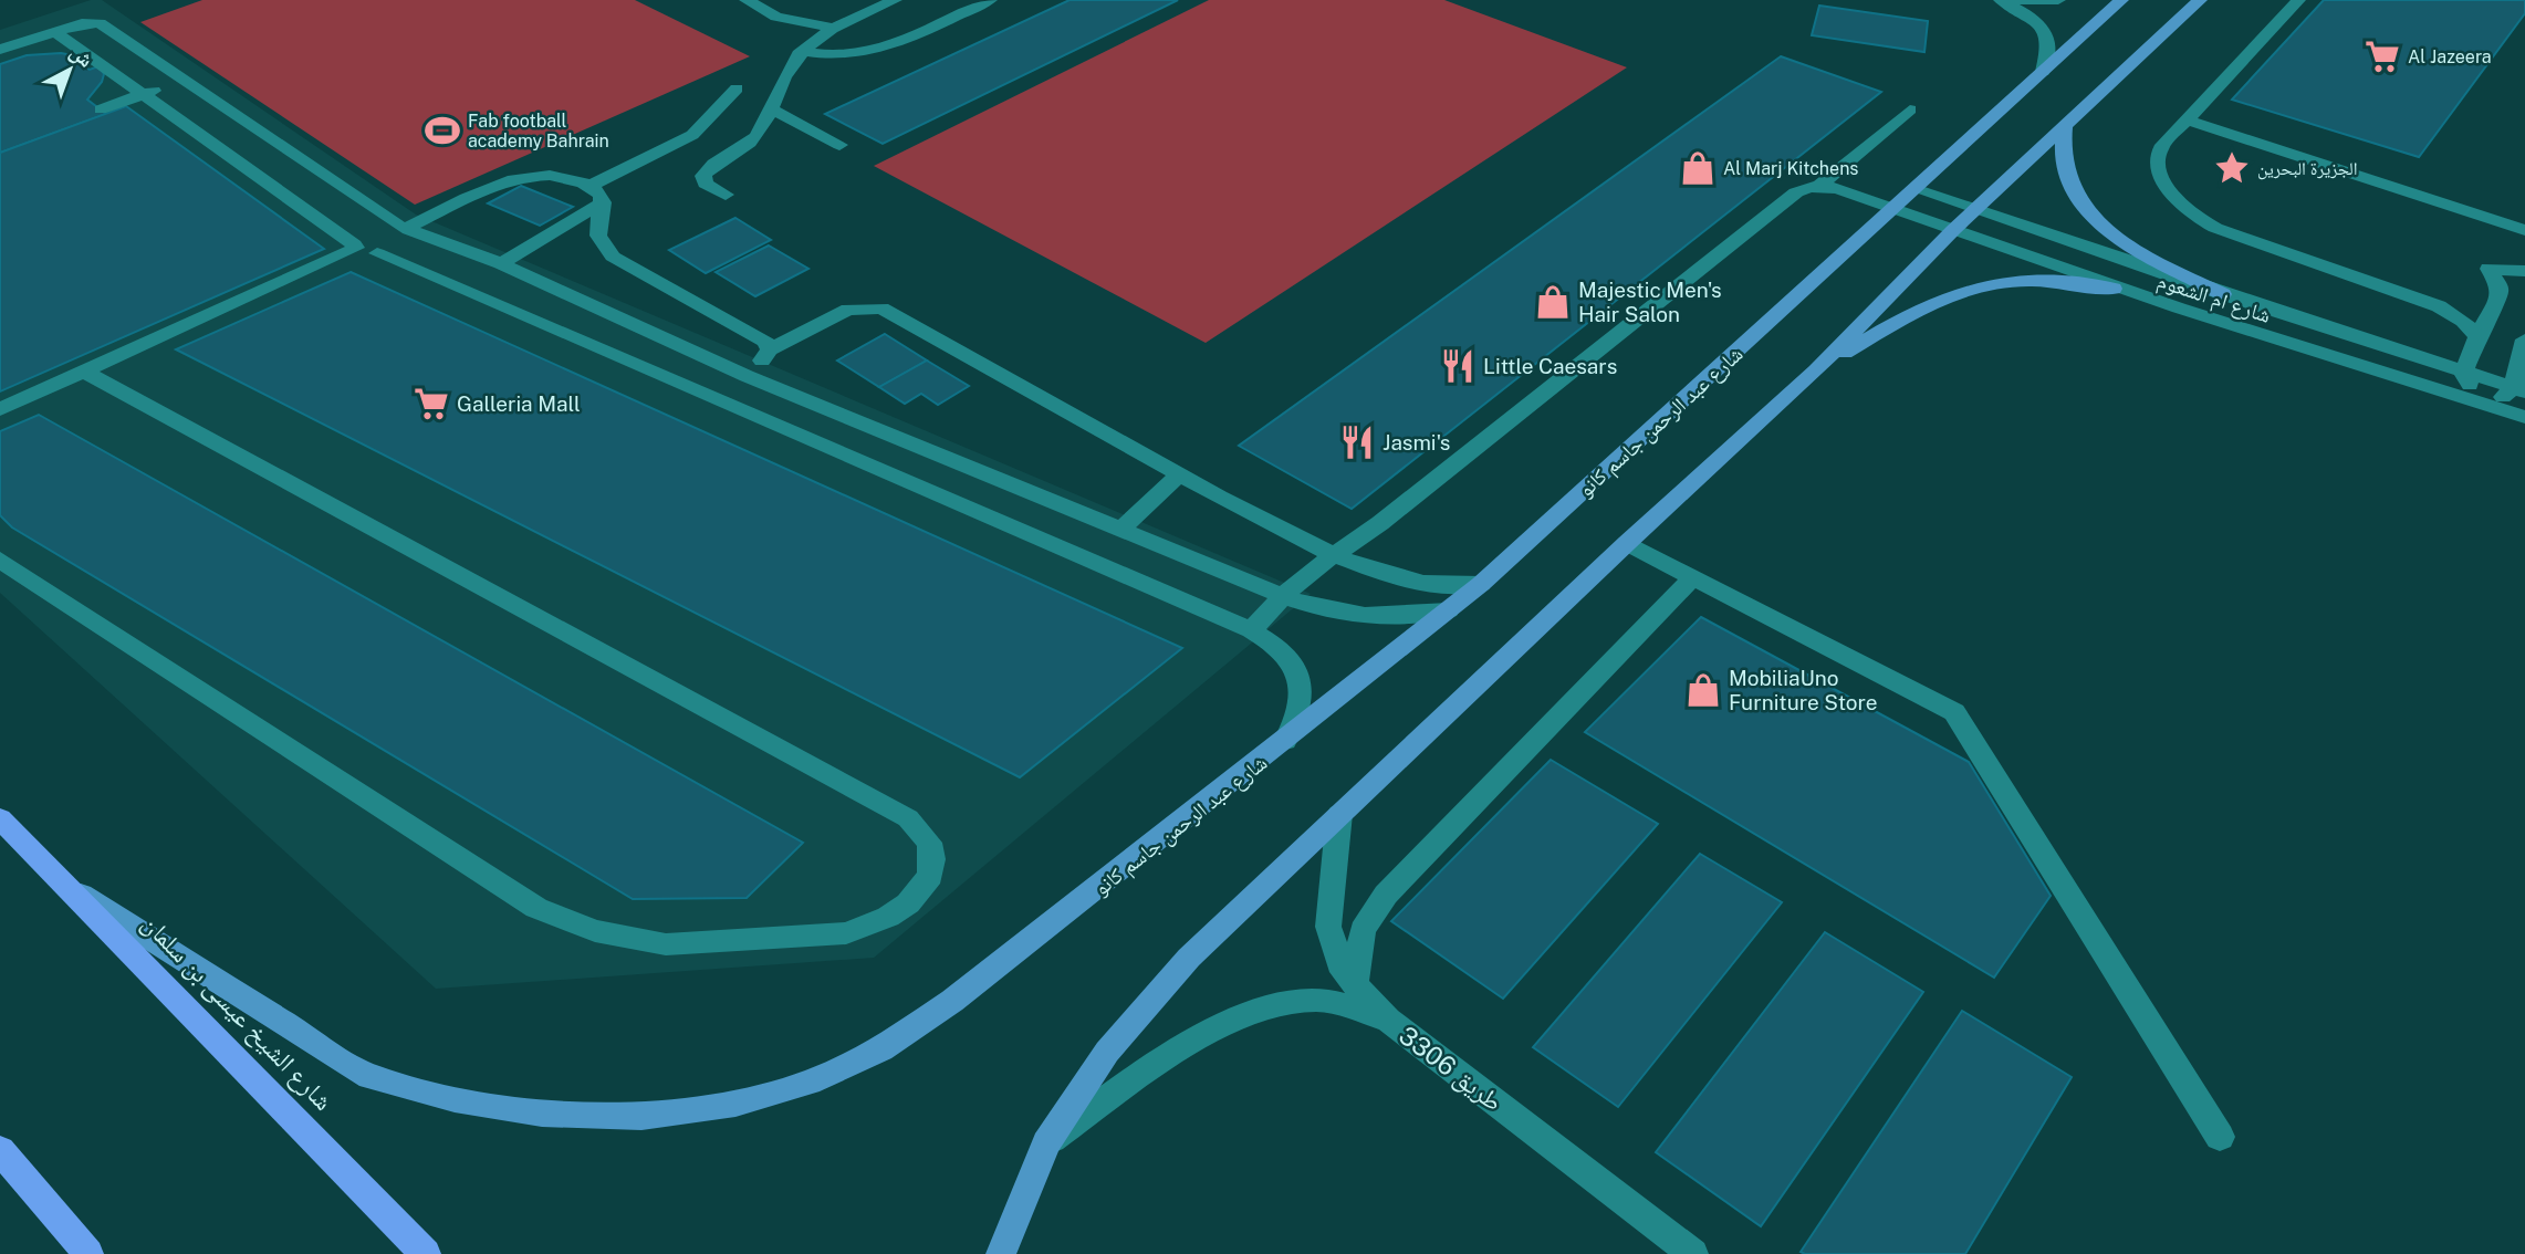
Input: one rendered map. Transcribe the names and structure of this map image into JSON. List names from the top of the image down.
{
  "streets": {
    "highway": ["شارع الشيخ عيسى بن سلمان"],
    "main road": ["شارع عبد الرحمن جاسم كانو"],
    "street": ["شارع ام الشعوم", "طريق 3306"]
  },
  "crossings": [
    ["شارع ام الشعوم", "شارع عبد الرحمن جاسم كانو"],
    ["شارع عبد الرحمن جاسم كانو", "شارع الشيخ عيسى بن سلمان"]
  ],
  "places": {
    "supermarket": ["Al Jazeera", "Galleria Mall"],
    "sports": ["Fab football academy Bahrain"],
    "shop": ["Al Marj Kitchens", "Majestic Men's Hair Salon", "MobiliaUno Furniture Store"],
    "place": ["الجزيرة البحرين"],
    "restaurant": ["Little Caesars", "Jasmi's"]
  },
  "north": "top right"
}
